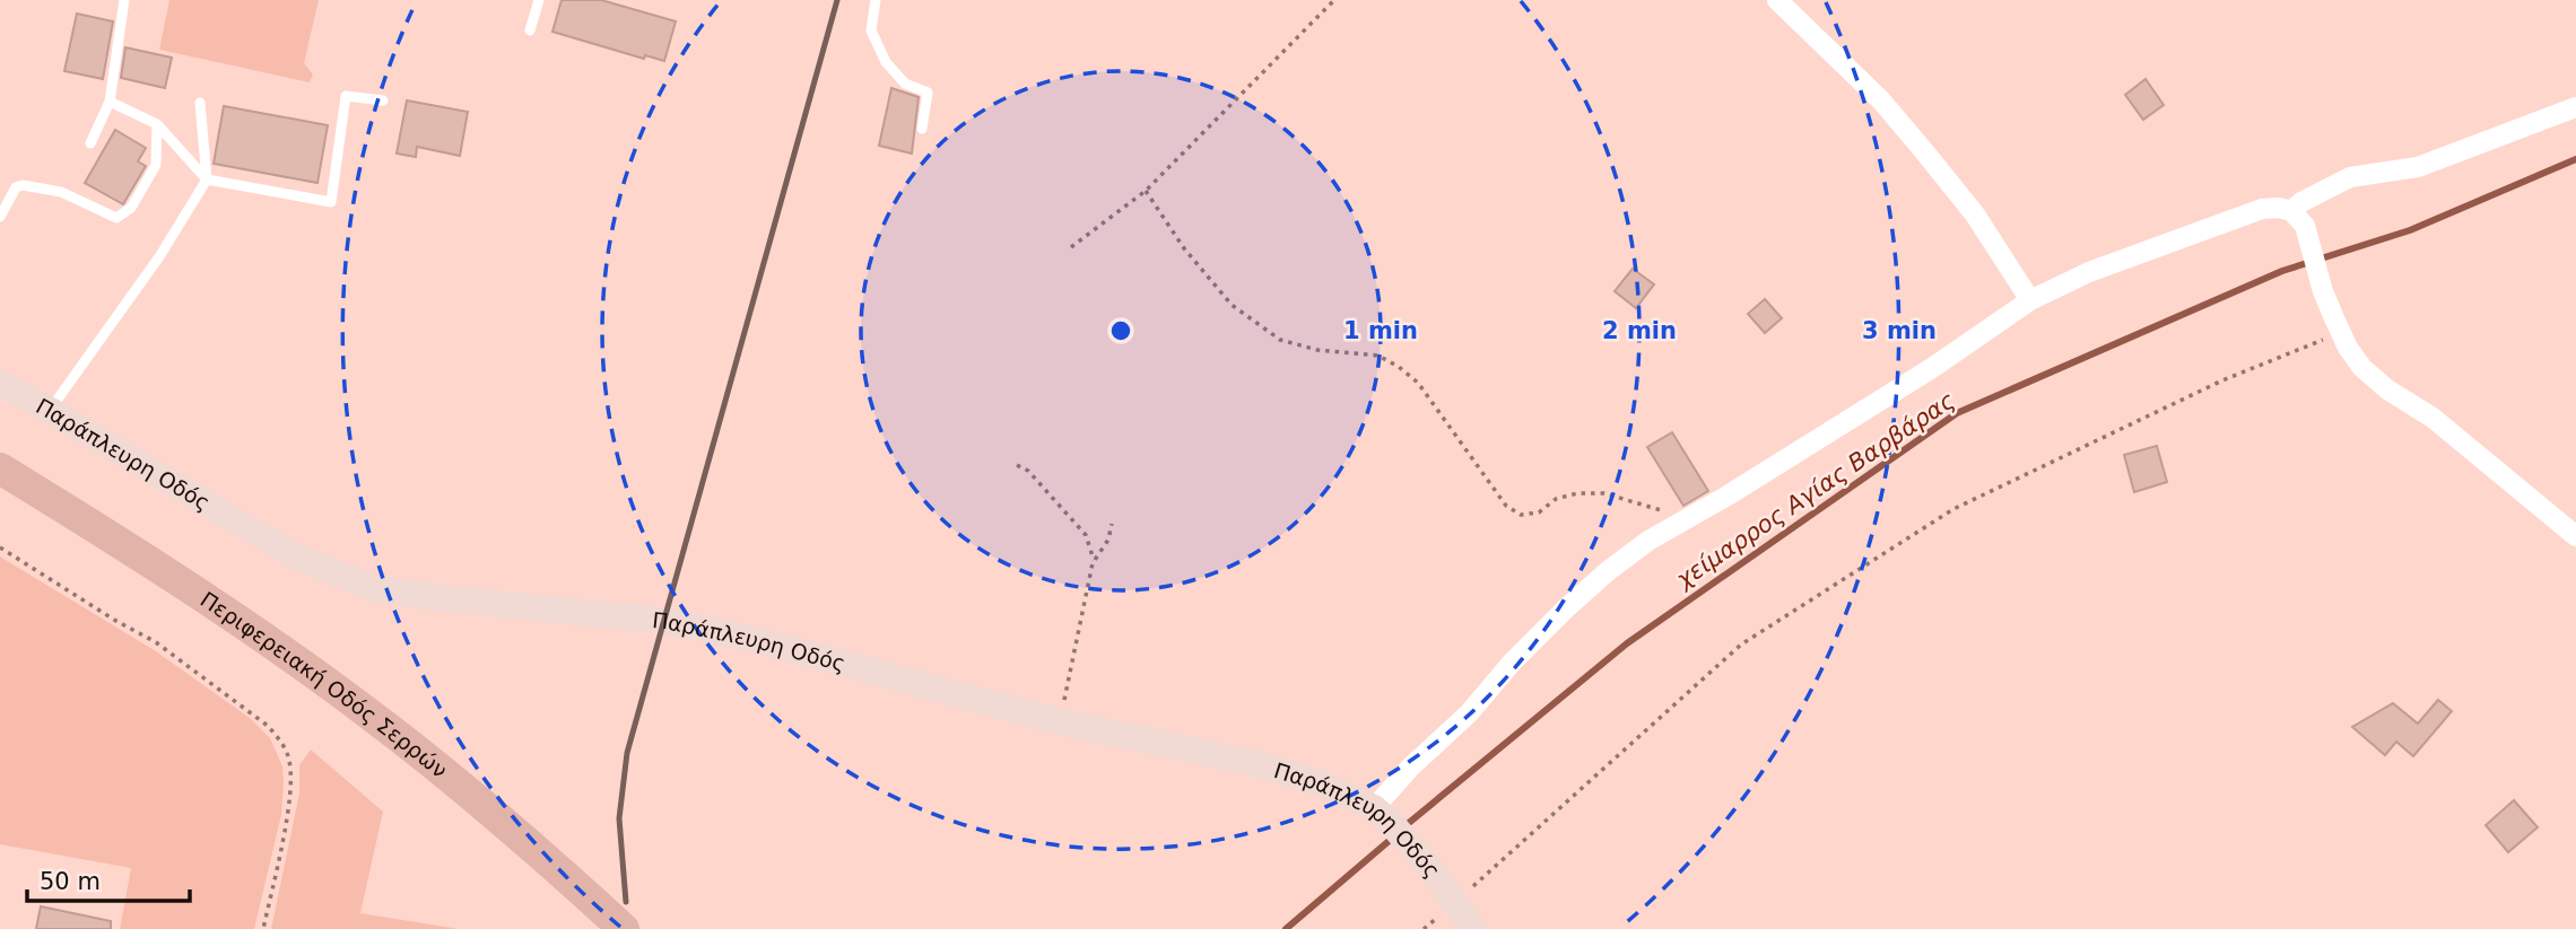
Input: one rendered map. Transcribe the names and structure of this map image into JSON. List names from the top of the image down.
{
  "streets": {
    "main road": ["Περιφερειακή Οδός Σερρών"],
    "street": ["Παράπλευρη Οδός"]
  },
  "water": ["χείμαρρος Αγίας Βαρβάρας"],
  "scale_bar": "50 m",
  "rings": ["1 min", "2 min", "3 min"]
}
